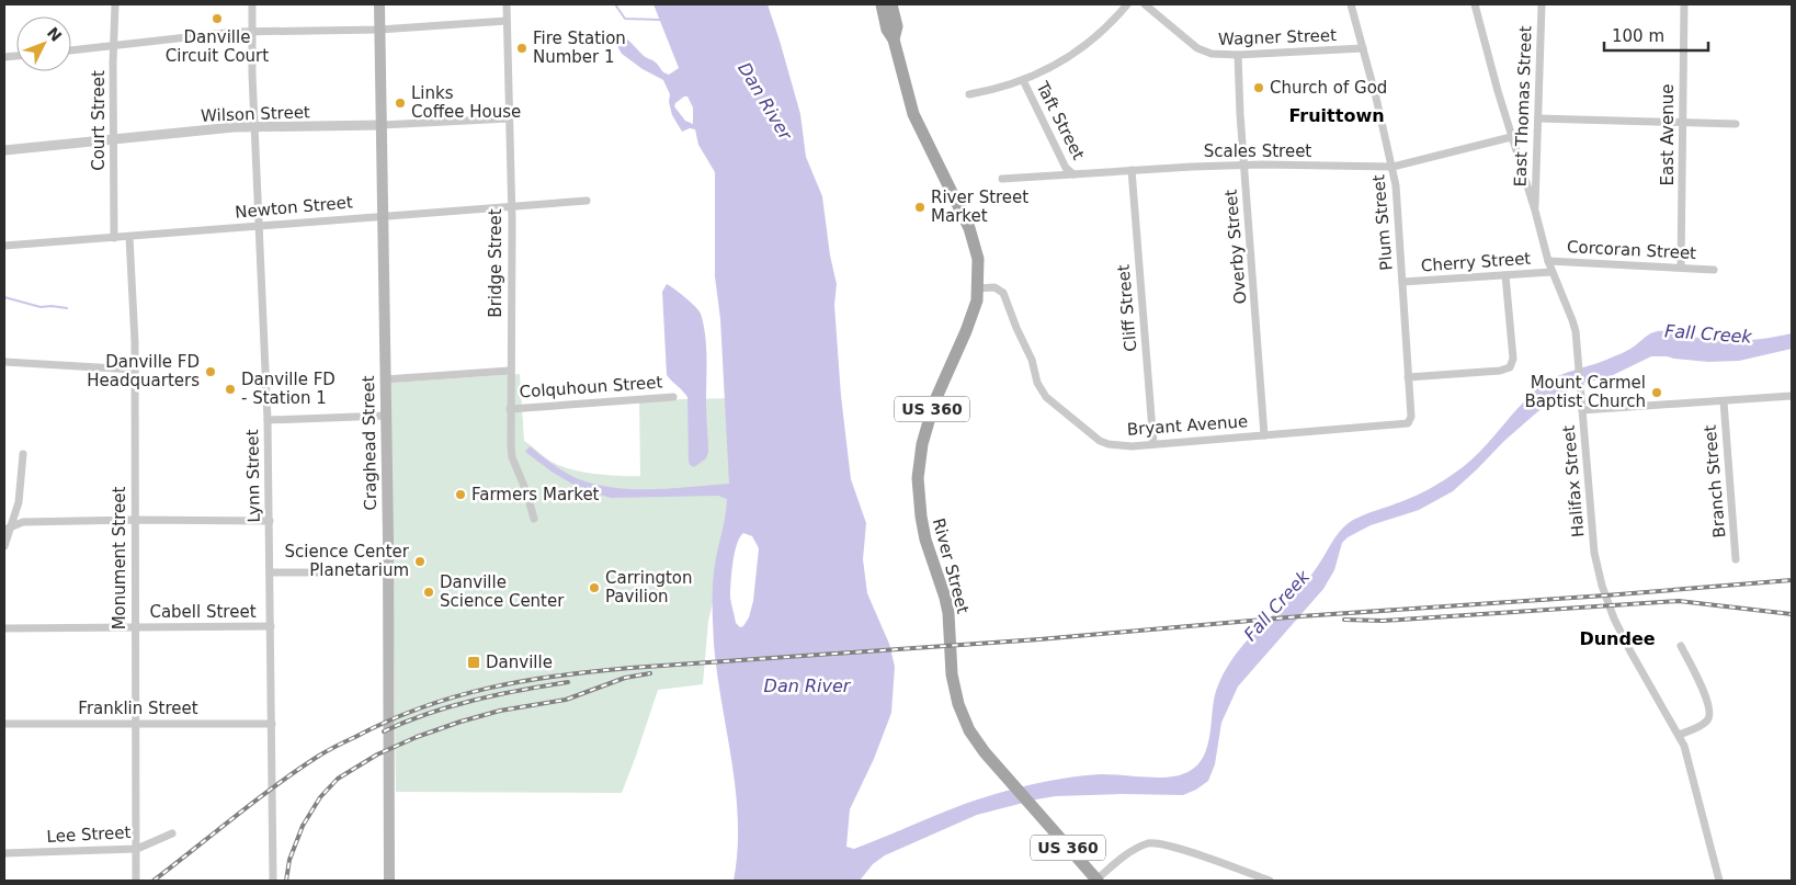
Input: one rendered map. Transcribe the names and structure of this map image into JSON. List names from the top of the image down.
{
  "streets": {
    "main road": ["US 360", "Craghead Street", "River Street"],
    "street": [
      "Wagner Street",
      "East Thomas Street",
      "Wilson Street",
      "Court Street",
      "Taft Street",
      "East Avenue",
      "Scales Street",
      "Newton Street",
      "Plum Street",
      "Overby Street",
      "Corcoran Street",
      "Cherry Street",
      "Bridge Street",
      "Cliff Street",
      "Colquhoun Street",
      "Bryant Avenue",
      "Lynn Street",
      "Halifax Street",
      "Branch Street",
      "Monument Street",
      "Cabell Street",
      "Franklin Street",
      "Lee Street"
    ]
  },
  "crossings": [
    ["Wagner Street", "Plum Street"],
    ["Wagner Street", "Overby Street"],
    ["East Thomas Street", "Halifax Street"],
    ["Wilson Street", "Court Street"],
    ["Wilson Street", "Bridge Street"],
    ["Wilson Street", "Craghead Street"],
    ["Wilson Street", "Lynn Street"],
    ["Court Street", "Newton Street"],
    ["Taft Street", "Scales Street"],
    ["East Avenue", "Corcoran Street"],
    ["Scales Street", "Plum Street"],
    ["Scales Street", "Overby Street"],
    ["Scales Street", "Cliff Street"],
    ["Scales Street", "Halifax Street"],
    ["Newton Street", "Bridge Street"],
    ["Newton Street", "Craghead Street"],
    ["Newton Street", "Lynn Street"],
    ["Newton Street", "Monument Street"],
    ["Plum Street", "Cherry Street"],
    ["Plum Street", "Bryant Avenue"],
    ["Overby Street", "Bryant Avenue"],
    ["Corcoran Street", "Halifax Street"],
    ["Cherry Street", "Halifax Street"],
    ["Bridge Street", "Colquhoun Street"],
    ["Cliff Street", "Bryant Avenue"],
    ["Colquhoun Street", "Craghead Street"],
    ["Bryant Avenue", "River Street"],
    ["Lynn Street", "Cabell Street"],
    ["Lynn Street", "Franklin Street"],
    ["Monument Street", "Cabell Street"],
    ["Monument Street", "Franklin Street"],
    ["Monument Street", "Lee Street"]
  ],
  "districts": ["Fruittown", "Dundee"],
  "water": ["Dan River", "Fall Creek"],
  "places": {
    "other": [
      "Danville Circuit Court",
      "Fire Station Number 1",
      "Church of God",
      "Links Coffee House",
      "River Street Market",
      "Danville FD Headquarters",
      "Danville FD - Station 1",
      "Mount Carmel Baptist Church",
      "Farmers Market",
      "Science Center Planetarium",
      "Carrington Pavilion",
      "Danville Science Center"
    ],
    "transit": ["Danville"]
  },
  "scale_bar": "100 m",
  "north": "top right"
}
